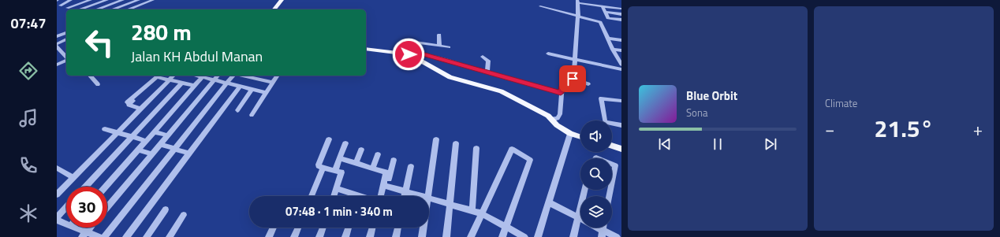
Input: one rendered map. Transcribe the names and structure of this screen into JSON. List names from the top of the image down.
{
  "page": {
    "tabs": "07:47",
    "tile": "Climate",
    "turn": ["280 m", "Jalan KH Abdul Manan"],
    "song": ["Blue Orbit", "Sona"],
    "heat": ["−", "21.5°", "+"],
    "limit": "30",
    "trip": "07:48 · 1 min · 340 m"
  }
}
